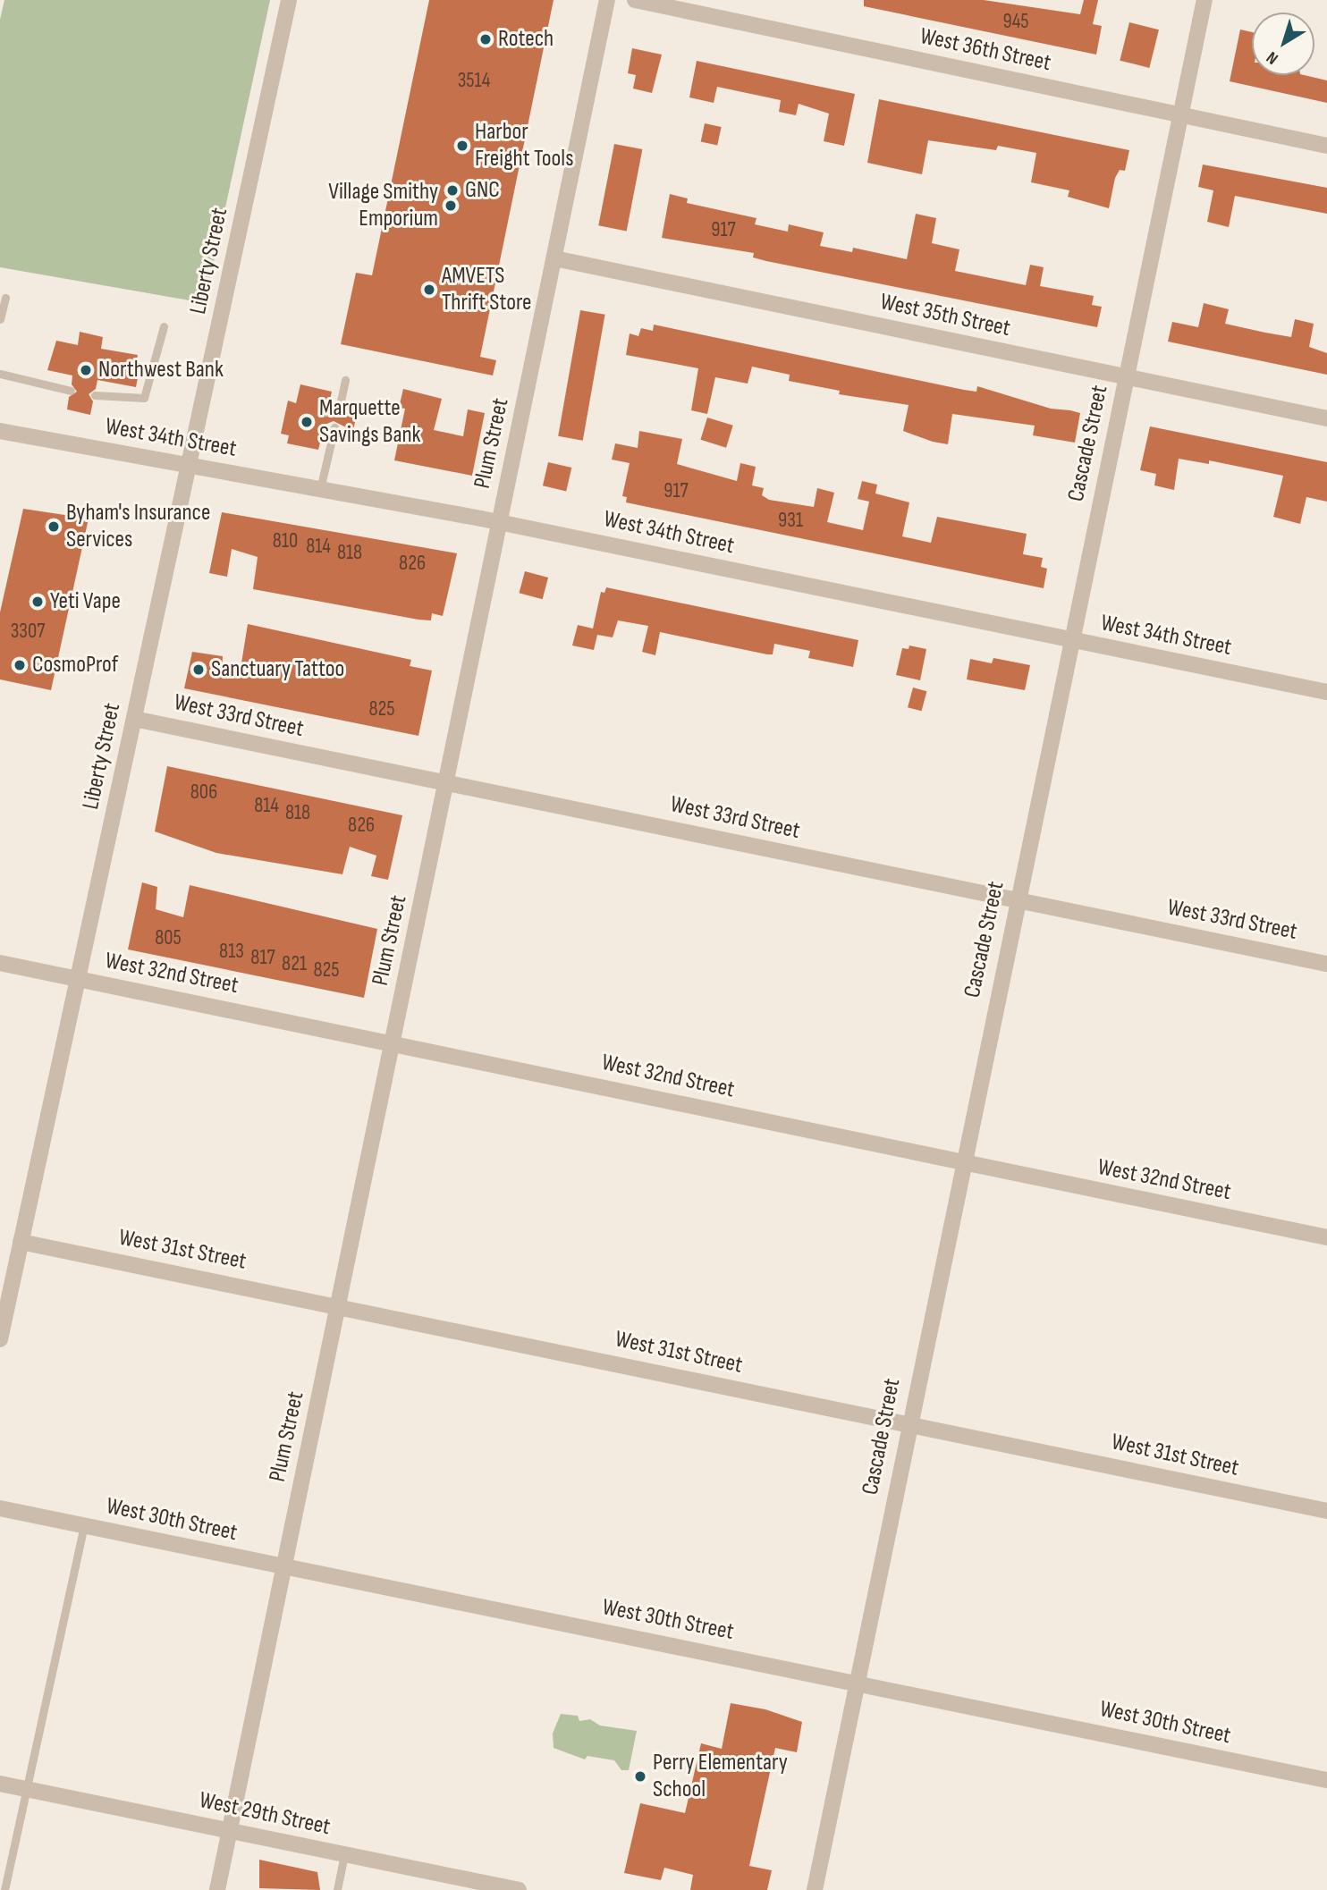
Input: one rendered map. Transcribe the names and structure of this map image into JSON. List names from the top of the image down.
{
  "streets": {
    "street": [
      "West 36th Street",
      "Liberty Street",
      "West 35th Street",
      "West 34th Street",
      "Plum Street",
      "Cascade Street",
      "West 33rd Street",
      "West 32nd Street",
      "West 31st Street",
      "West 30th Street",
      "West 29th Street"
    ]
  },
  "crossings": [
    ["West 36th Street", "Cascade Street"],
    ["Liberty Street", "West 34th Street"],
    ["Liberty Street", "West 33rd Street"],
    ["Liberty Street", "West 32nd Street"],
    ["Liberty Street", "West 31st Street"],
    ["West 35th Street", "Plum Street"],
    ["West 35th Street", "Cascade Street"],
    ["West 34th Street", "Plum Street"],
    ["West 34th Street", "Cascade Street"],
    ["Plum Street", "West 33rd Street"],
    ["Plum Street", "West 32nd Street"],
    ["Plum Street", "West 31st Street"],
    ["Plum Street", "West 30th Street"],
    ["Plum Street", "West 29th Street"],
    ["Cascade Street", "West 33rd Street"],
    ["Cascade Street", "West 32nd Street"],
    ["Cascade Street", "West 31st Street"],
    ["Cascade Street", "West 30th Street"]
  ],
  "places": [
    "Rotech",
    "Harbor Freight Tools",
    "GNC",
    "Village Smithy Emporium",
    "AMVETS Thrift Store",
    "Northwest Bank",
    "Marquette Savings Bank",
    "Byham's Insurance Services",
    "Yeti Vape",
    "CosmoProf",
    "Sanctuary Tattoo",
    "Perry Elementary School"
  ],
  "house_numbers": [
    "945",
    "3514",
    "917",
    "917",
    "931",
    "810",
    "814",
    "818",
    "826",
    "3307",
    "825",
    "806",
    "814",
    "818",
    "826",
    "805",
    "813",
    "817",
    "821",
    "825"
  ],
  "north": "bottom left"
}
